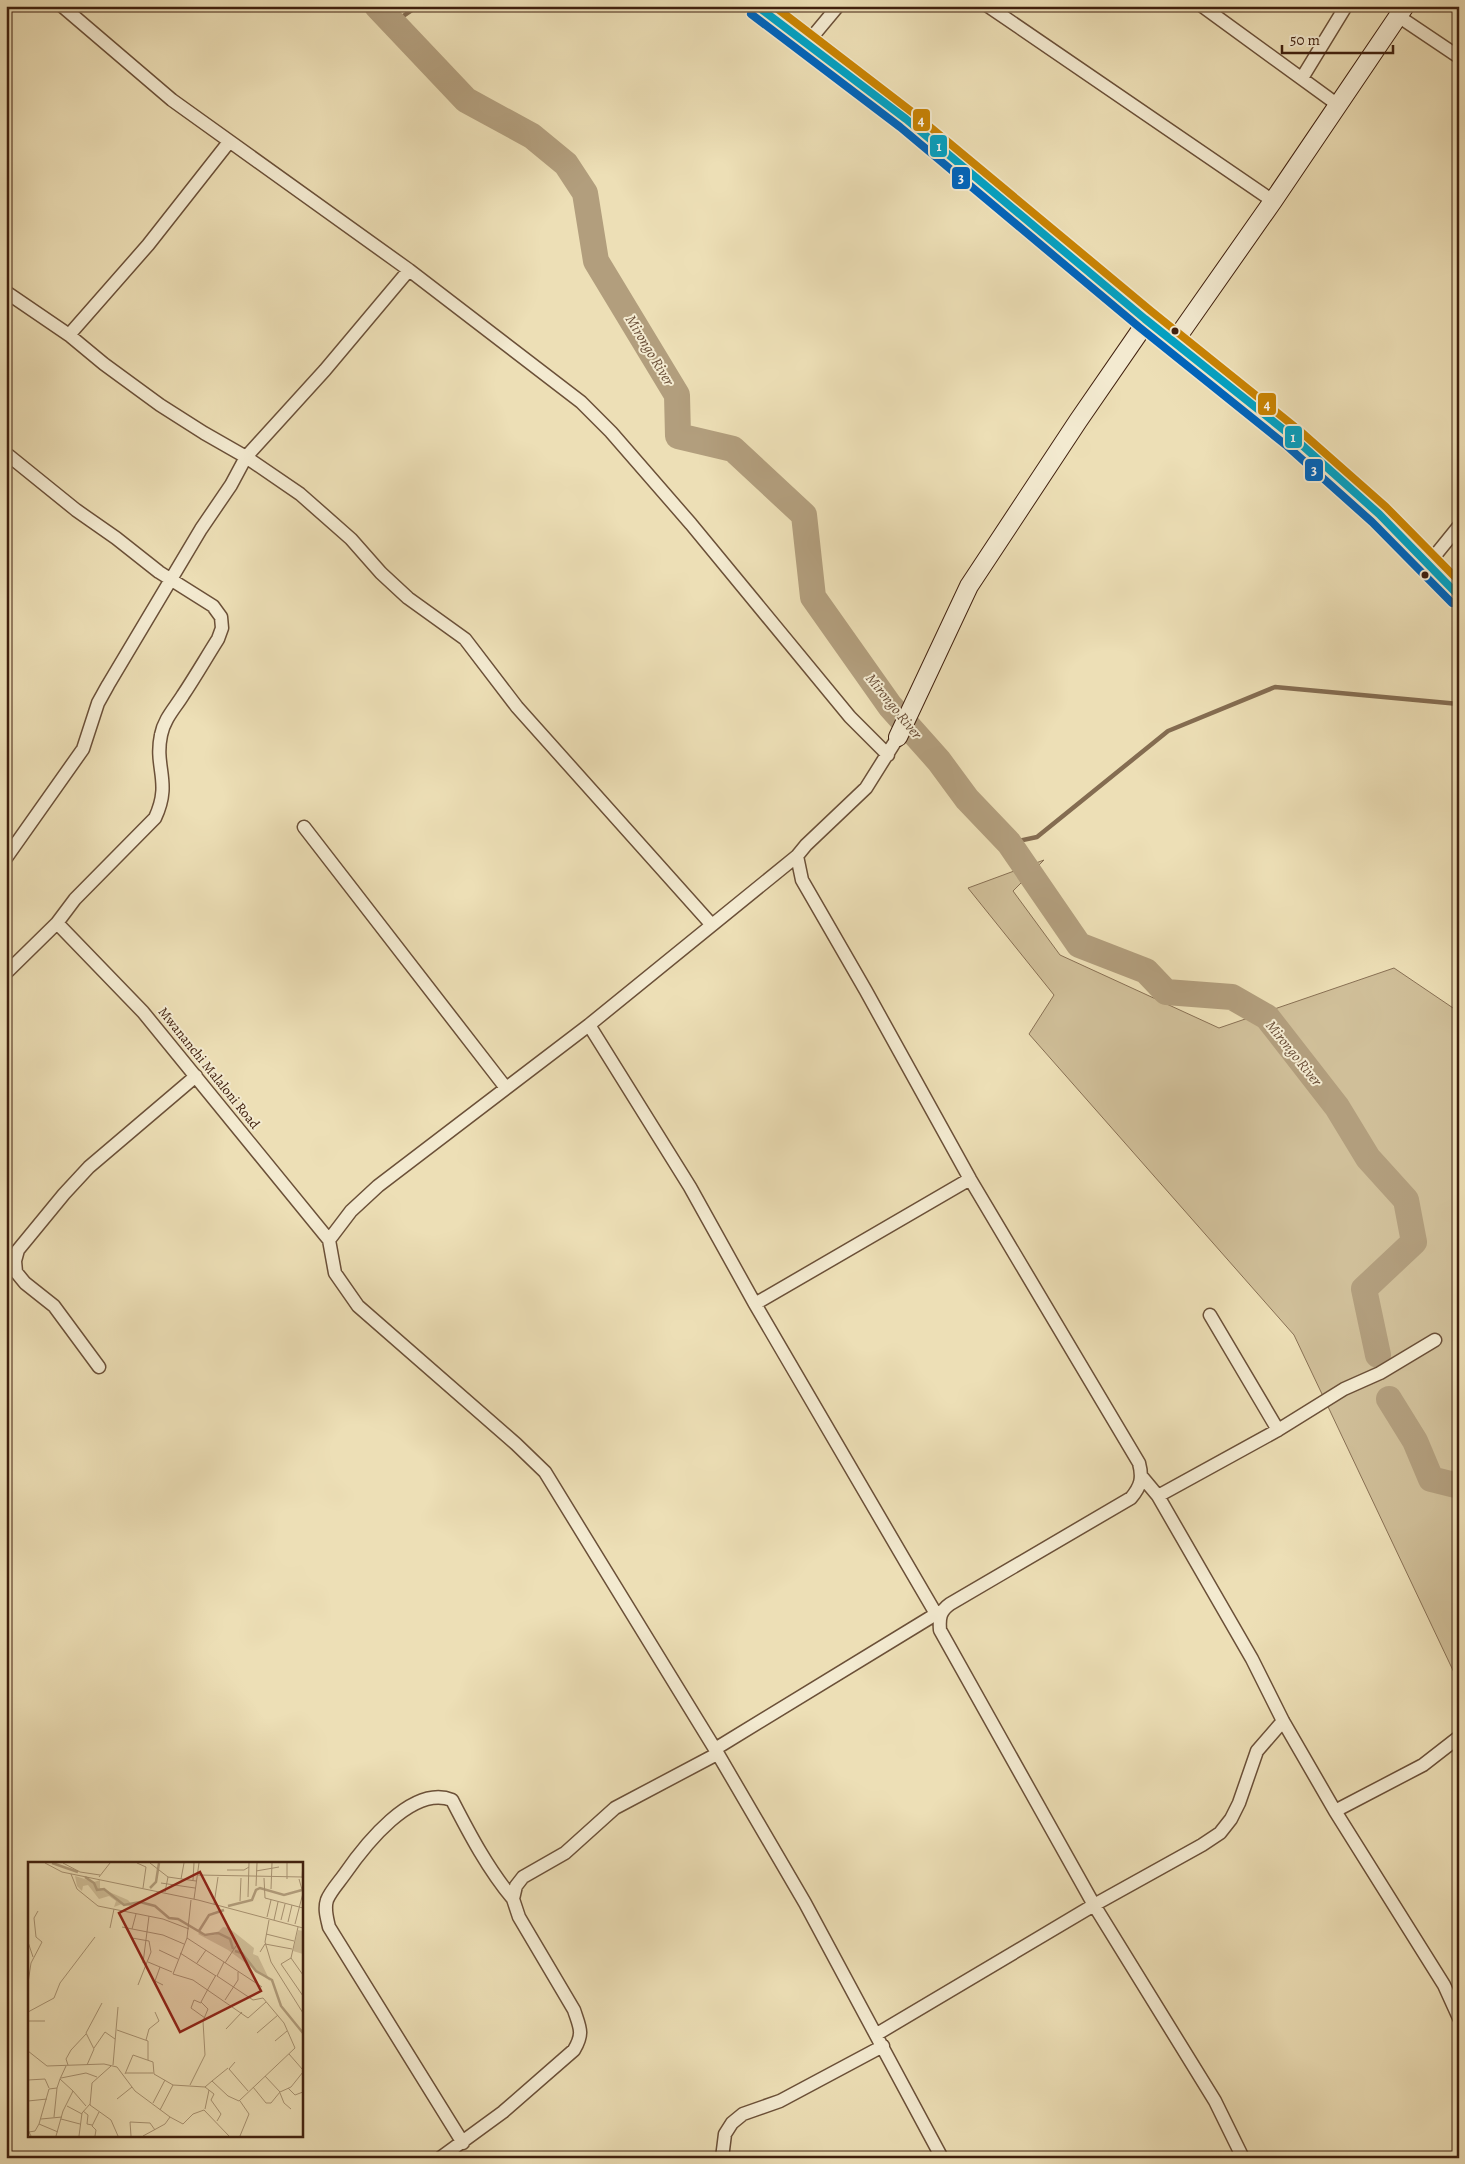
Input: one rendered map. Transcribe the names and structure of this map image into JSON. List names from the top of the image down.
{
  "streets": {
    "street": ["Mwananchi Malaloni Road"]
  },
  "water": ["Mirongo River"],
  "lines": ["transit line 1", "transit line 4", "transit line 3"],
  "scale_bar": "50 m"
}
